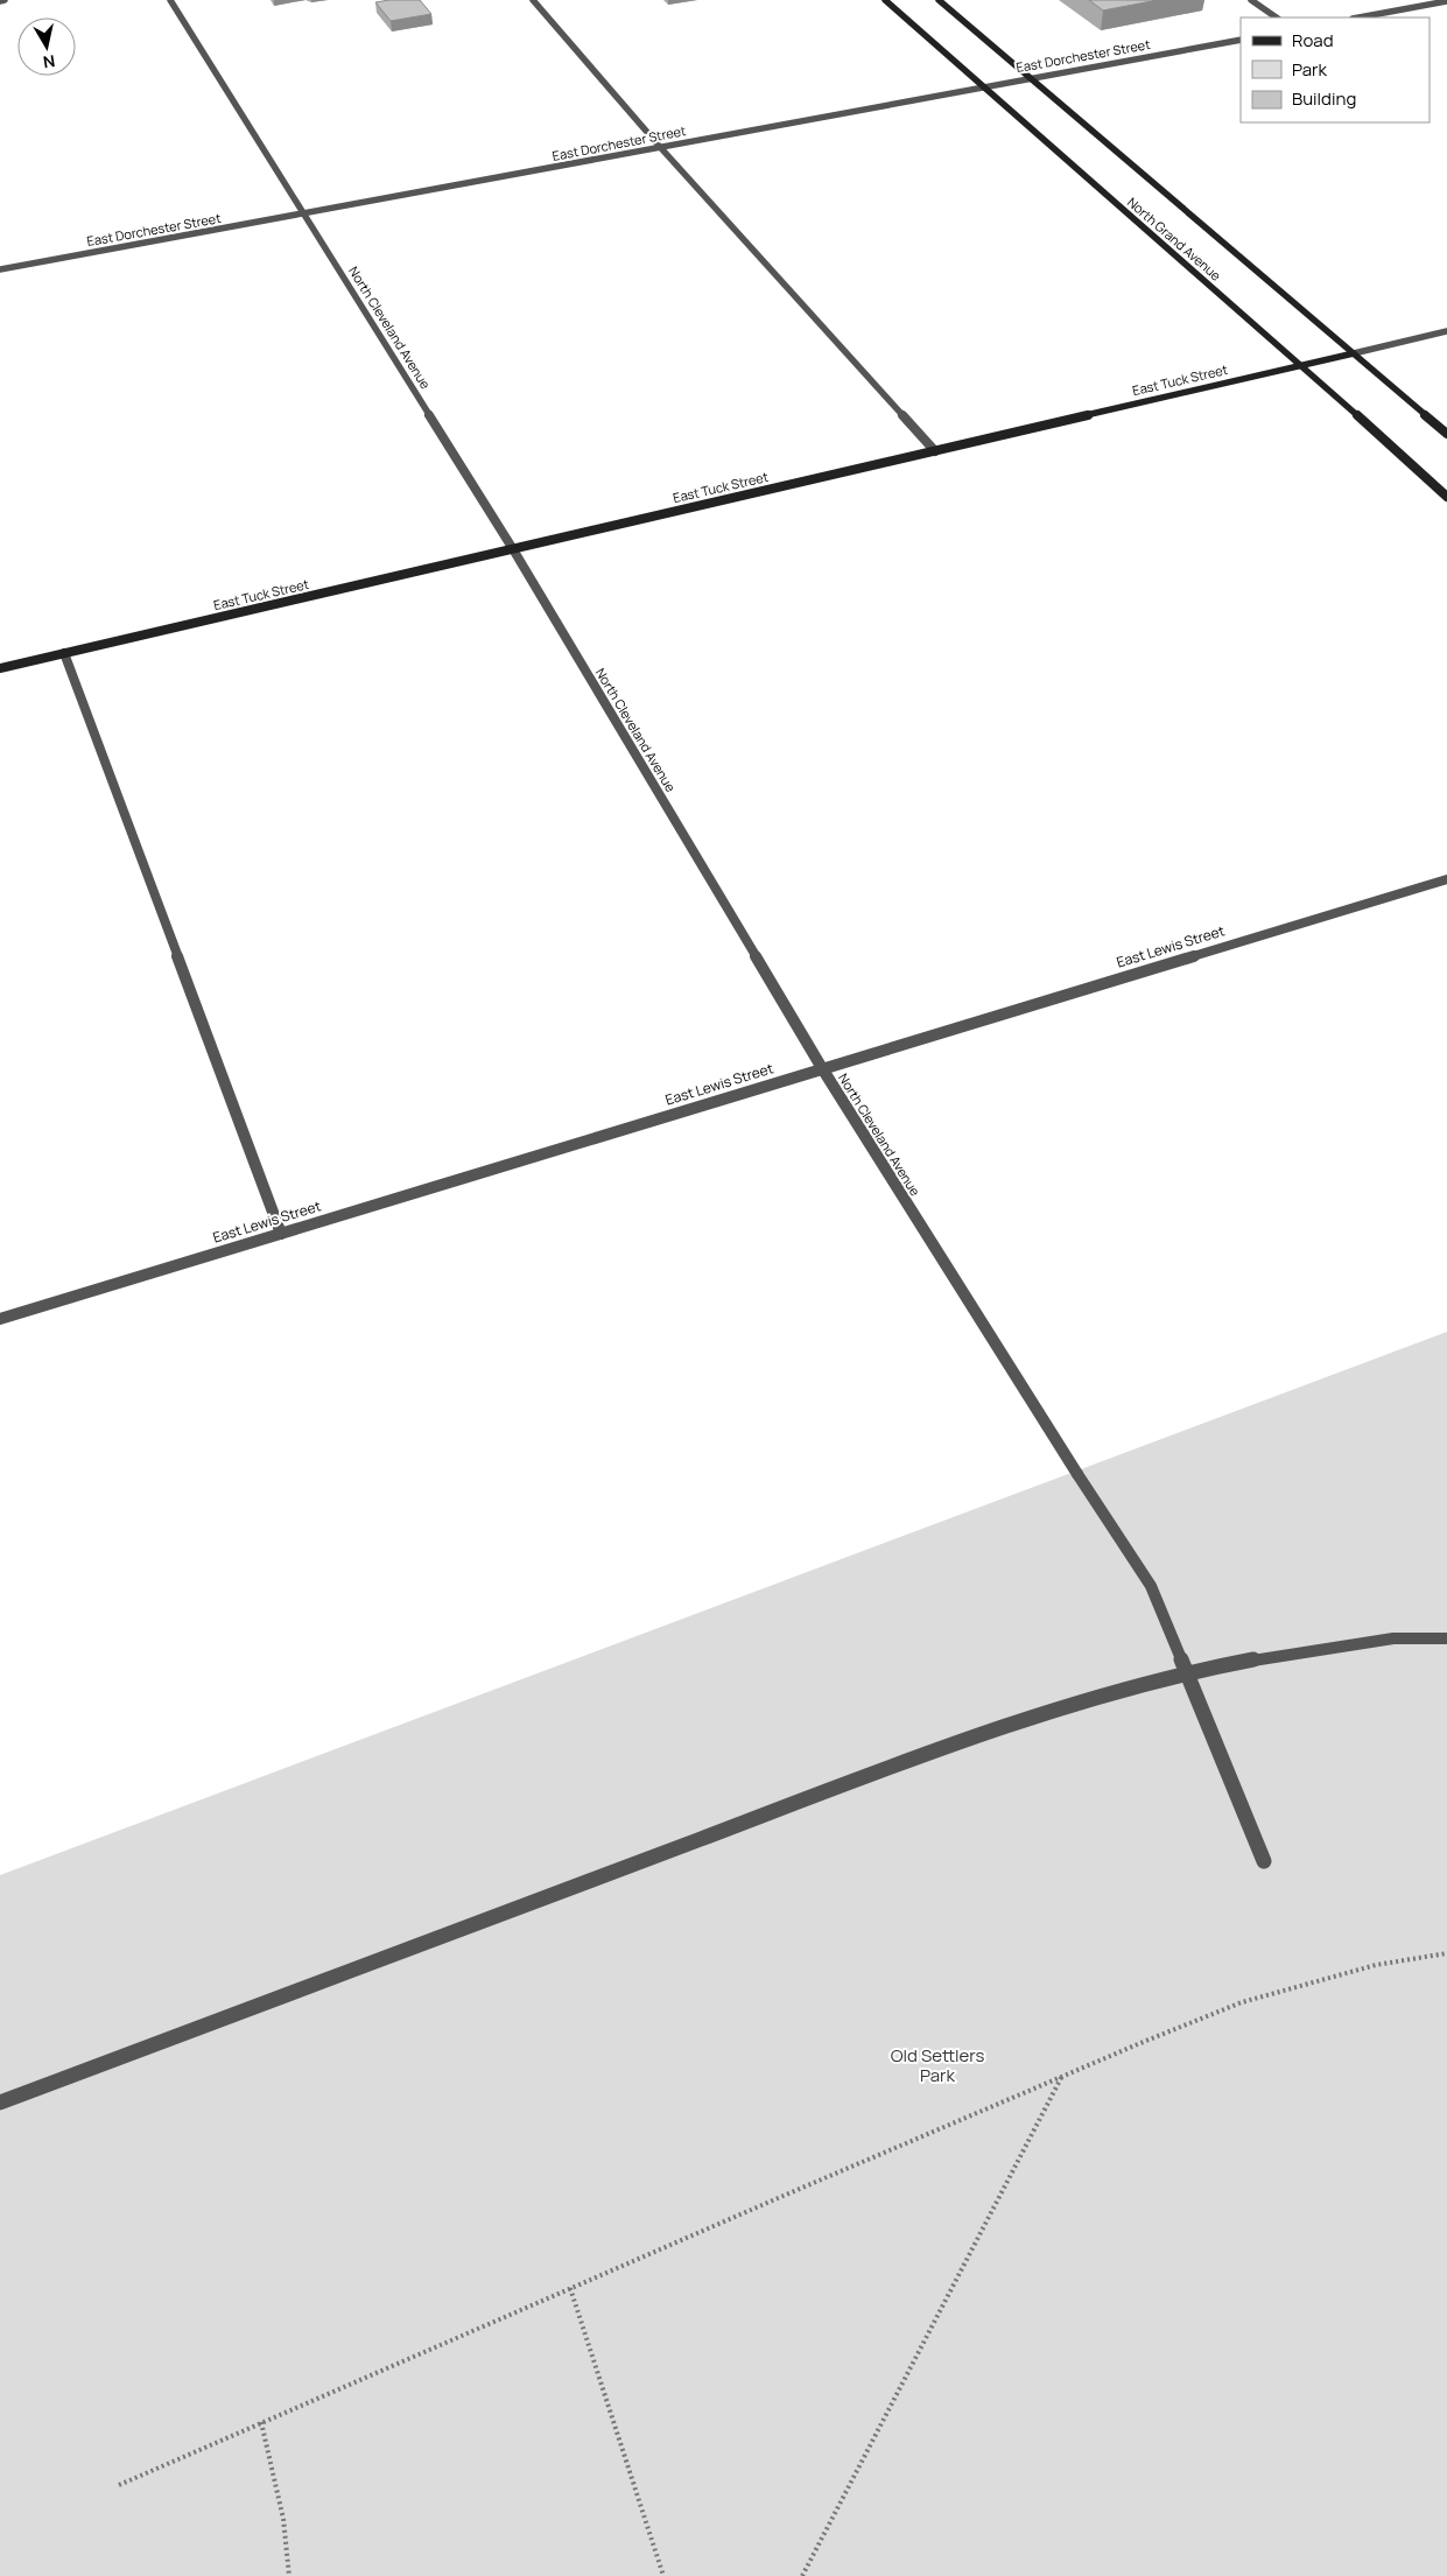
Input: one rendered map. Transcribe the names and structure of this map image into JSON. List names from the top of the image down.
{
  "streets": {
    "main road": ["North Grand Avenue", "East Tuck Street"],
    "street": ["East Dorchester Street", "North Cleveland Avenue", "East Lewis Street"]
  },
  "crossings": [
    ["East Dorchester Street", "North Grand Avenue"],
    ["East Dorchester Street", "North Cleveland Avenue"],
    ["North Grand Avenue", "East Tuck Street"],
    ["North Cleveland Avenue", "East Tuck Street"],
    ["North Cleveland Avenue", "East Lewis Street"]
  ],
  "parks": ["Old Settlers Park"],
  "legend": ["Road", "Park", "Building"],
  "north": "bottom"
}
